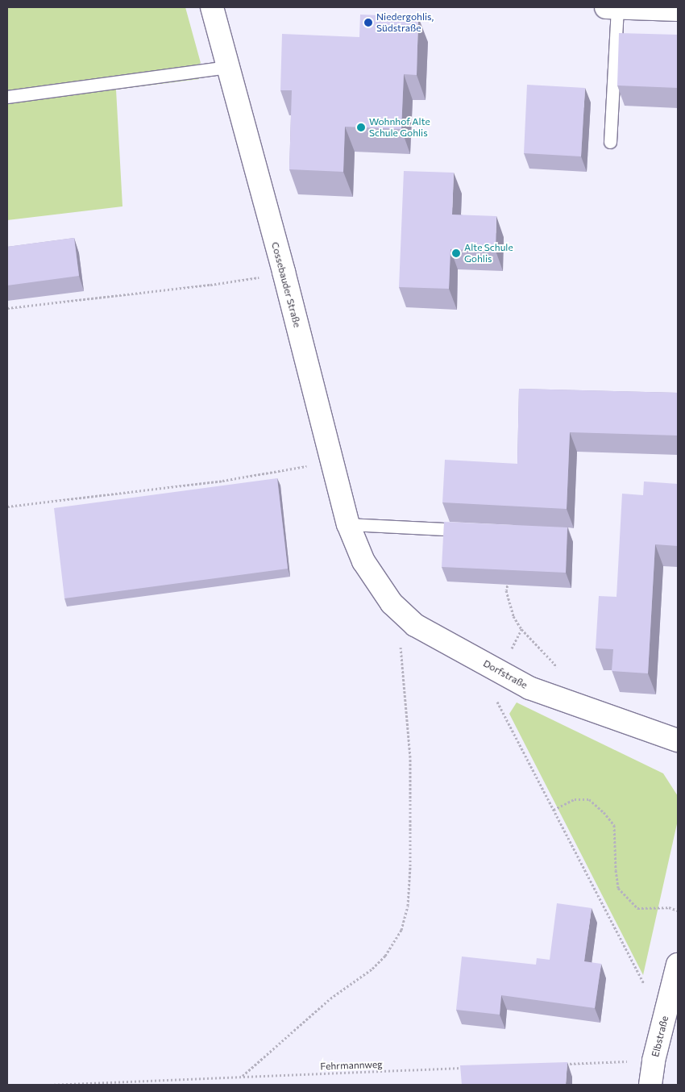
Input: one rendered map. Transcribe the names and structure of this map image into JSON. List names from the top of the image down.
{
  "streets": {
    "street": ["Cossebauder Straße", "Dorfstraße", "Elbstraße"],
    "path": ["Fehrmannweg"]
  },
  "crossings": [
    ["Cossebauder Straße", "Dorfstraße"]
  ],
  "places": ["Niedergohlis, Südstraße", "Wohnhof Alte Schule Gohlis", "Alte Schule Gohlis"]
}
